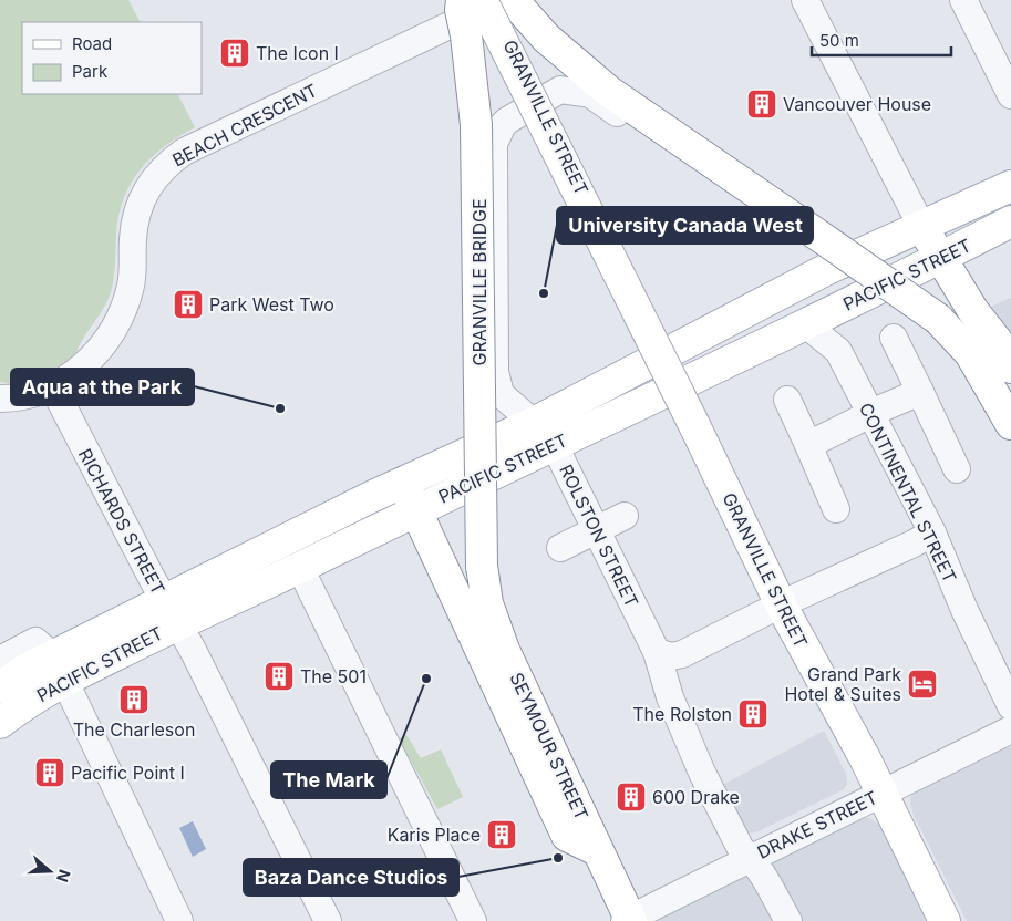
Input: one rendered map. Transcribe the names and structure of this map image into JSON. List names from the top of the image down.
{
  "streets": {
    "main road": [
      "GRANVILLE STREET",
      "PACIFIC STREET",
      "GRANVILLE BRIDGE",
      "SEYMOUR STREET"
    ],
    "street": [
      "BEACH CRESCENT",
      "CONTINENTAL STREET",
      "RICHARDS STREET",
      "ROLSTON STREET",
      "DRAKE STREET"
    ]
  },
  "crossings": [
    ["GRANVILLE STREET", "BEACH CRESCENT"],
    ["GRANVILLE STREET", "PACIFIC STREET"],
    ["GRANVILLE STREET", "GRANVILLE BRIDGE"],
    ["GRANVILLE STREET", "ROLSTON STREET"],
    ["GRANVILLE STREET", "DRAKE STREET"],
    ["BEACH CRESCENT", "GRANVILLE BRIDGE"],
    ["BEACH CRESCENT", "RICHARDS STREET"],
    ["PACIFIC STREET", "CONTINENTAL STREET"],
    ["PACIFIC STREET", "RICHARDS STREET"],
    ["PACIFIC STREET", "ROLSTON STREET"],
    ["GRANVILLE BRIDGE", "SEYMOUR STREET"],
    ["ROLSTON STREET", "DRAKE STREET"],
    ["SEYMOUR STREET", "DRAKE STREET"]
  ],
  "places": {
    "building": [
      "The Icon I",
      "Vancouver House",
      "Park West Two",
      "The 501",
      "The Charleson",
      "The Rolston",
      "Pacific Point I",
      "600 Drake",
      "Karis Place"
    ],
    "other": [
      "University Canada West",
      "Aqua at the Park",
      "The Mark",
      "Baza Dance Studios"
    ],
    "hotel": ["Grand Park Hotel & Suites"]
  },
  "legend": ["Road", "Park"],
  "scale_bar": "50 m",
  "north": "right"
}
